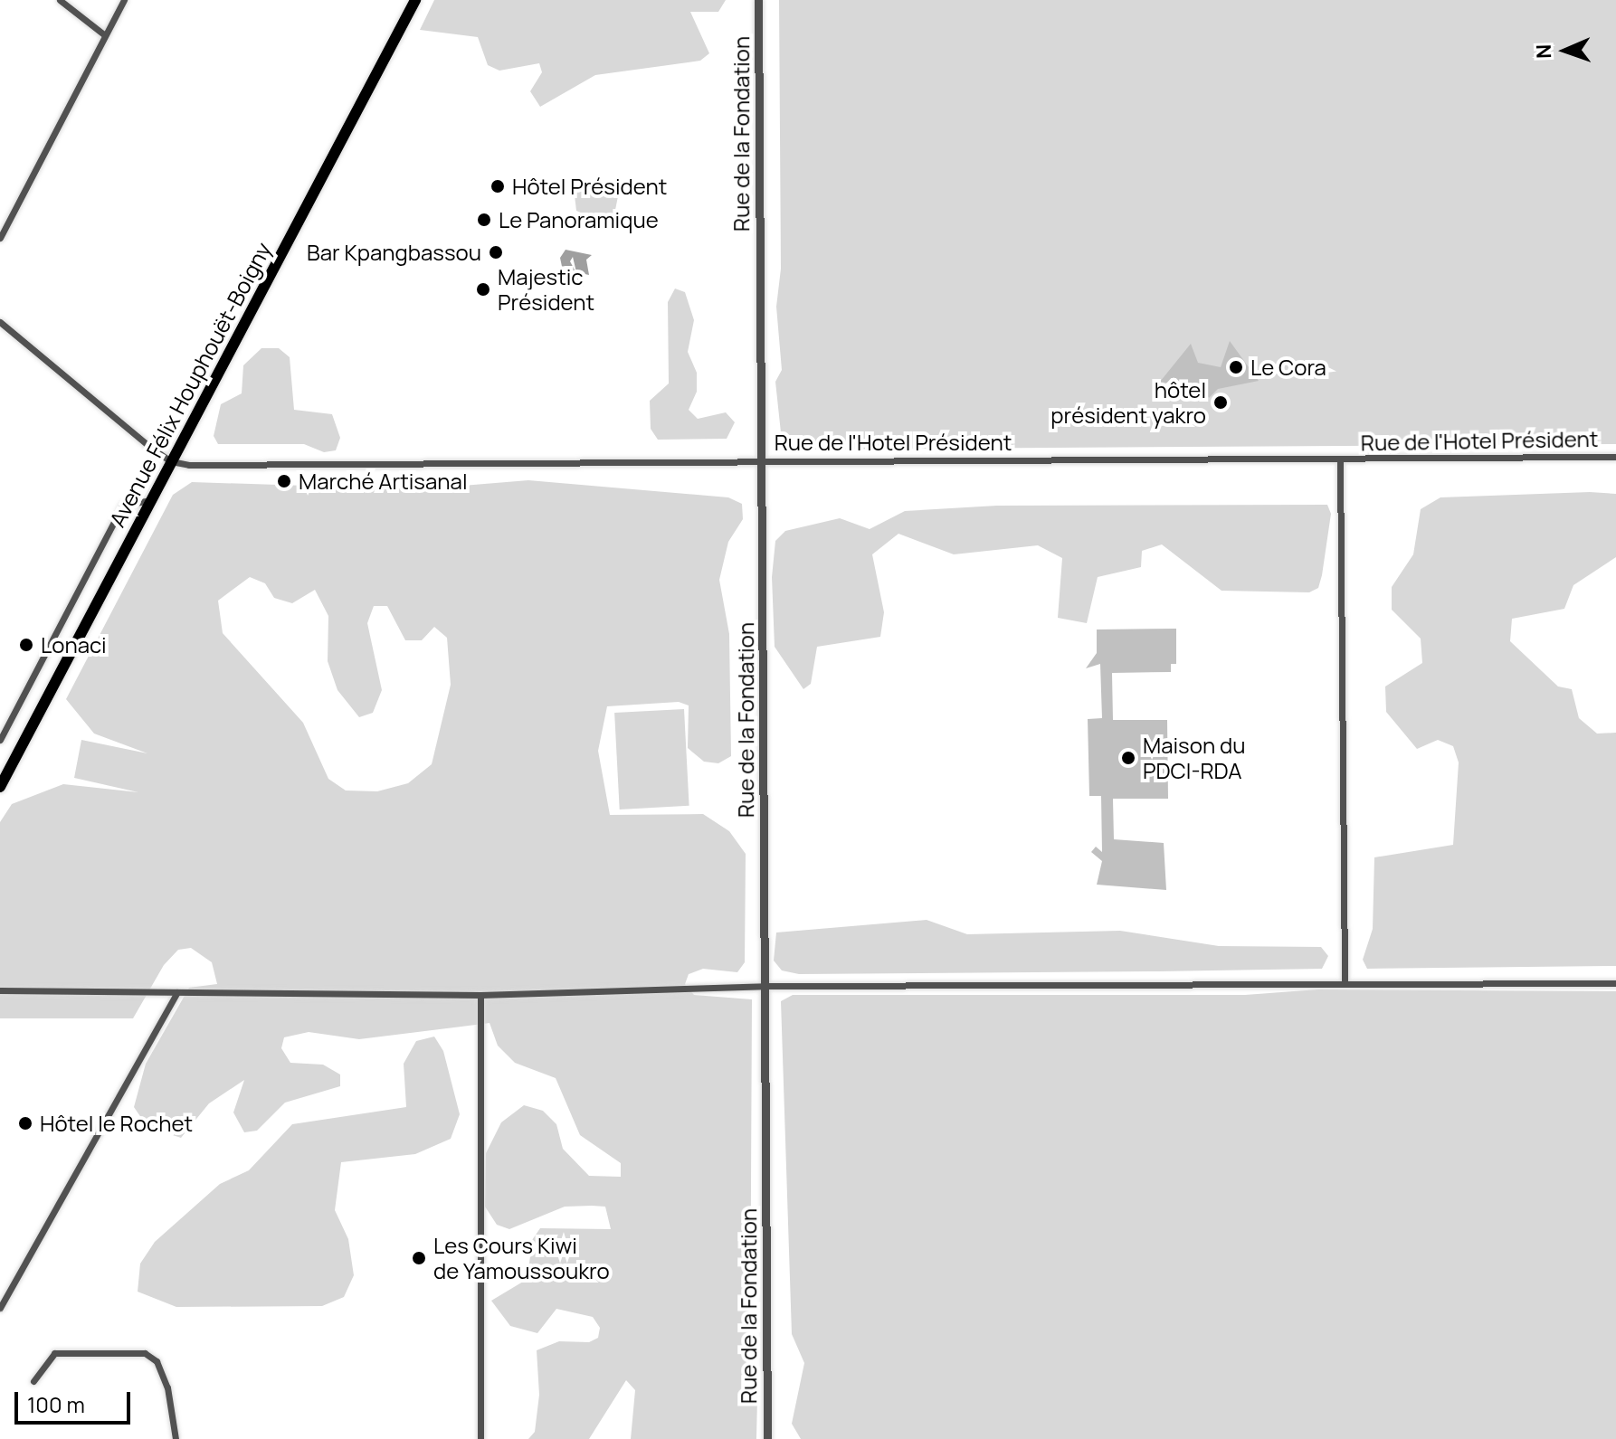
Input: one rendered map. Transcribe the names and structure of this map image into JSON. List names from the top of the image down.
{
  "streets": {
    "highway": ["Avenue Félix Houphouët-Boigny"],
    "street": ["Rue de la Fondation", "Rue de l'Hotel Président"]
  },
  "crossings": [
    ["Rue de la Fondation", "Rue de l'Hotel Président"],
    ["Avenue Félix Houphouët-Boigny", "Rue de l'Hotel Président"]
  ],
  "places": [
    "Hôtel Président",
    "Le Panoramique",
    "Bar Kpangbassou",
    "Majestic Président",
    "Le Cora",
    "hôtel président yakro",
    "Marché Artisanal",
    "Lonaci",
    "Maison du PDCI-RDA",
    "Hôtel le Rochet",
    "Les Cours Kiwi de Yamoussoukro"
  ],
  "scale_bar": "100 m",
  "north": "left"
}
